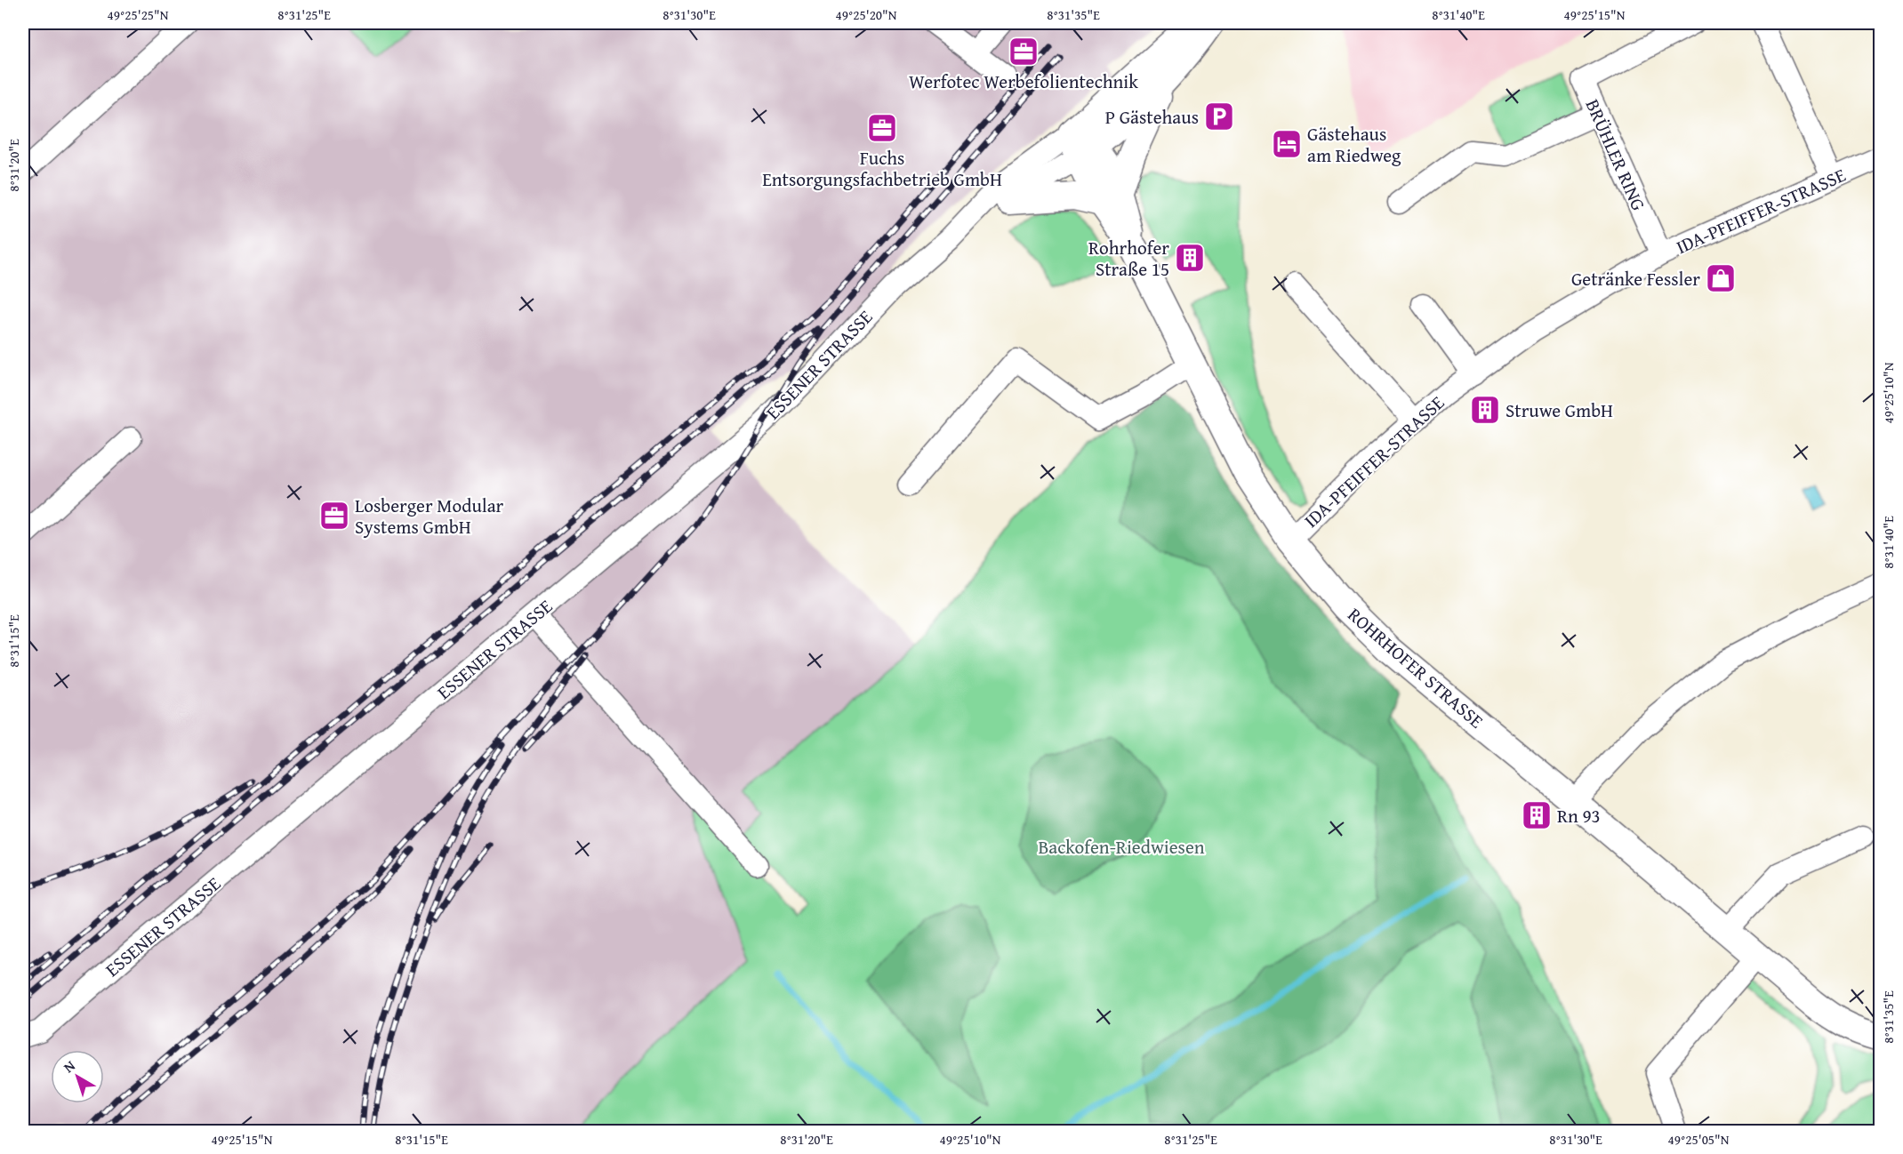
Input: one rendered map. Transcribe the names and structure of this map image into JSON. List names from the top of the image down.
{
  "streets": {
    "main road": ["ROHRHOFER STRASSE"],
    "street": ["BRÜHLER RING", "IDA-PFEIFFER-STRASSE", "ESSENER STRASSE"]
  },
  "crossings": [
    ["BRÜHLER RING", "IDA-PFEIFFER-STRASSE"],
    ["IDA-PFEIFFER-STRASSE", "ROHRHOFER STRASSE"],
    ["ESSENER STRASSE", "ROHRHOFER STRASSE"]
  ],
  "parks": ["Backofen-Riedwiesen"],
  "places": {
    "office": ["Werfotec Werbefolientechnik", "Fuchs Entsorgungsfachbetrieb GmbH", "Losberger Modular Systems GmbH"],
    "parking": ["P Gästehaus"],
    "hotel": ["Gästehaus am Riedweg"],
    "building": ["Rohrhofer Straße 15", "Struwe GmbH", "Rn 93"],
    "shop": ["Getränke Fessler"]
  },
  "north": "top left",
  "coordinates": [
    "49°25'25\"N",
    "8°31'25\"E",
    "8°31'30\"E",
    "49°25'20\"N",
    "8°31'35\"E",
    "8°31'40\"E",
    "49°25'15\"N",
    "8°31'20\"E",
    "49°25'10\"N",
    "8°31'15\"E",
    "49°25'05\"N"
  ]
}
